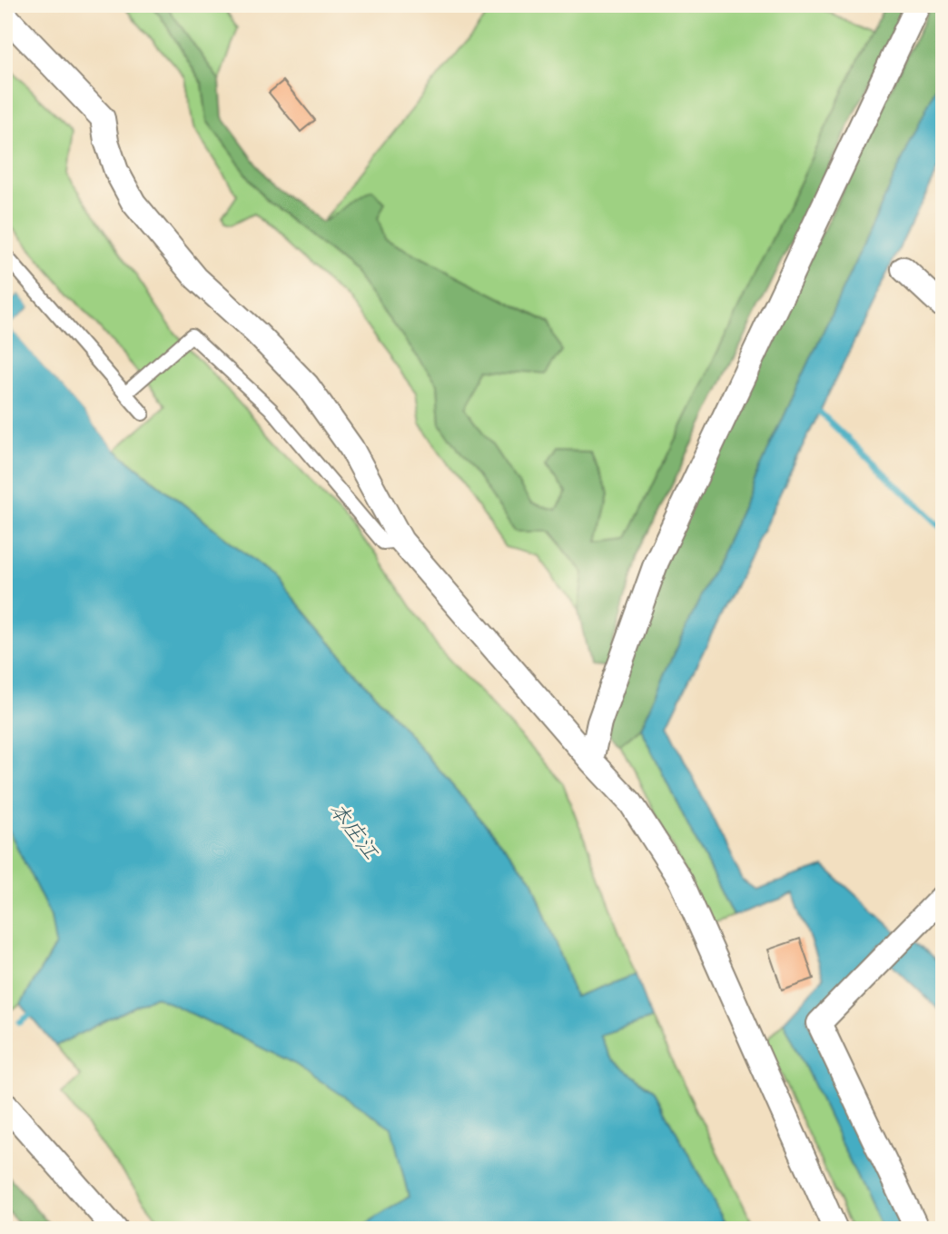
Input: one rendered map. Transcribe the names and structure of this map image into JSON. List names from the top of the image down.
{
  "water": ["本庄江"]
}
